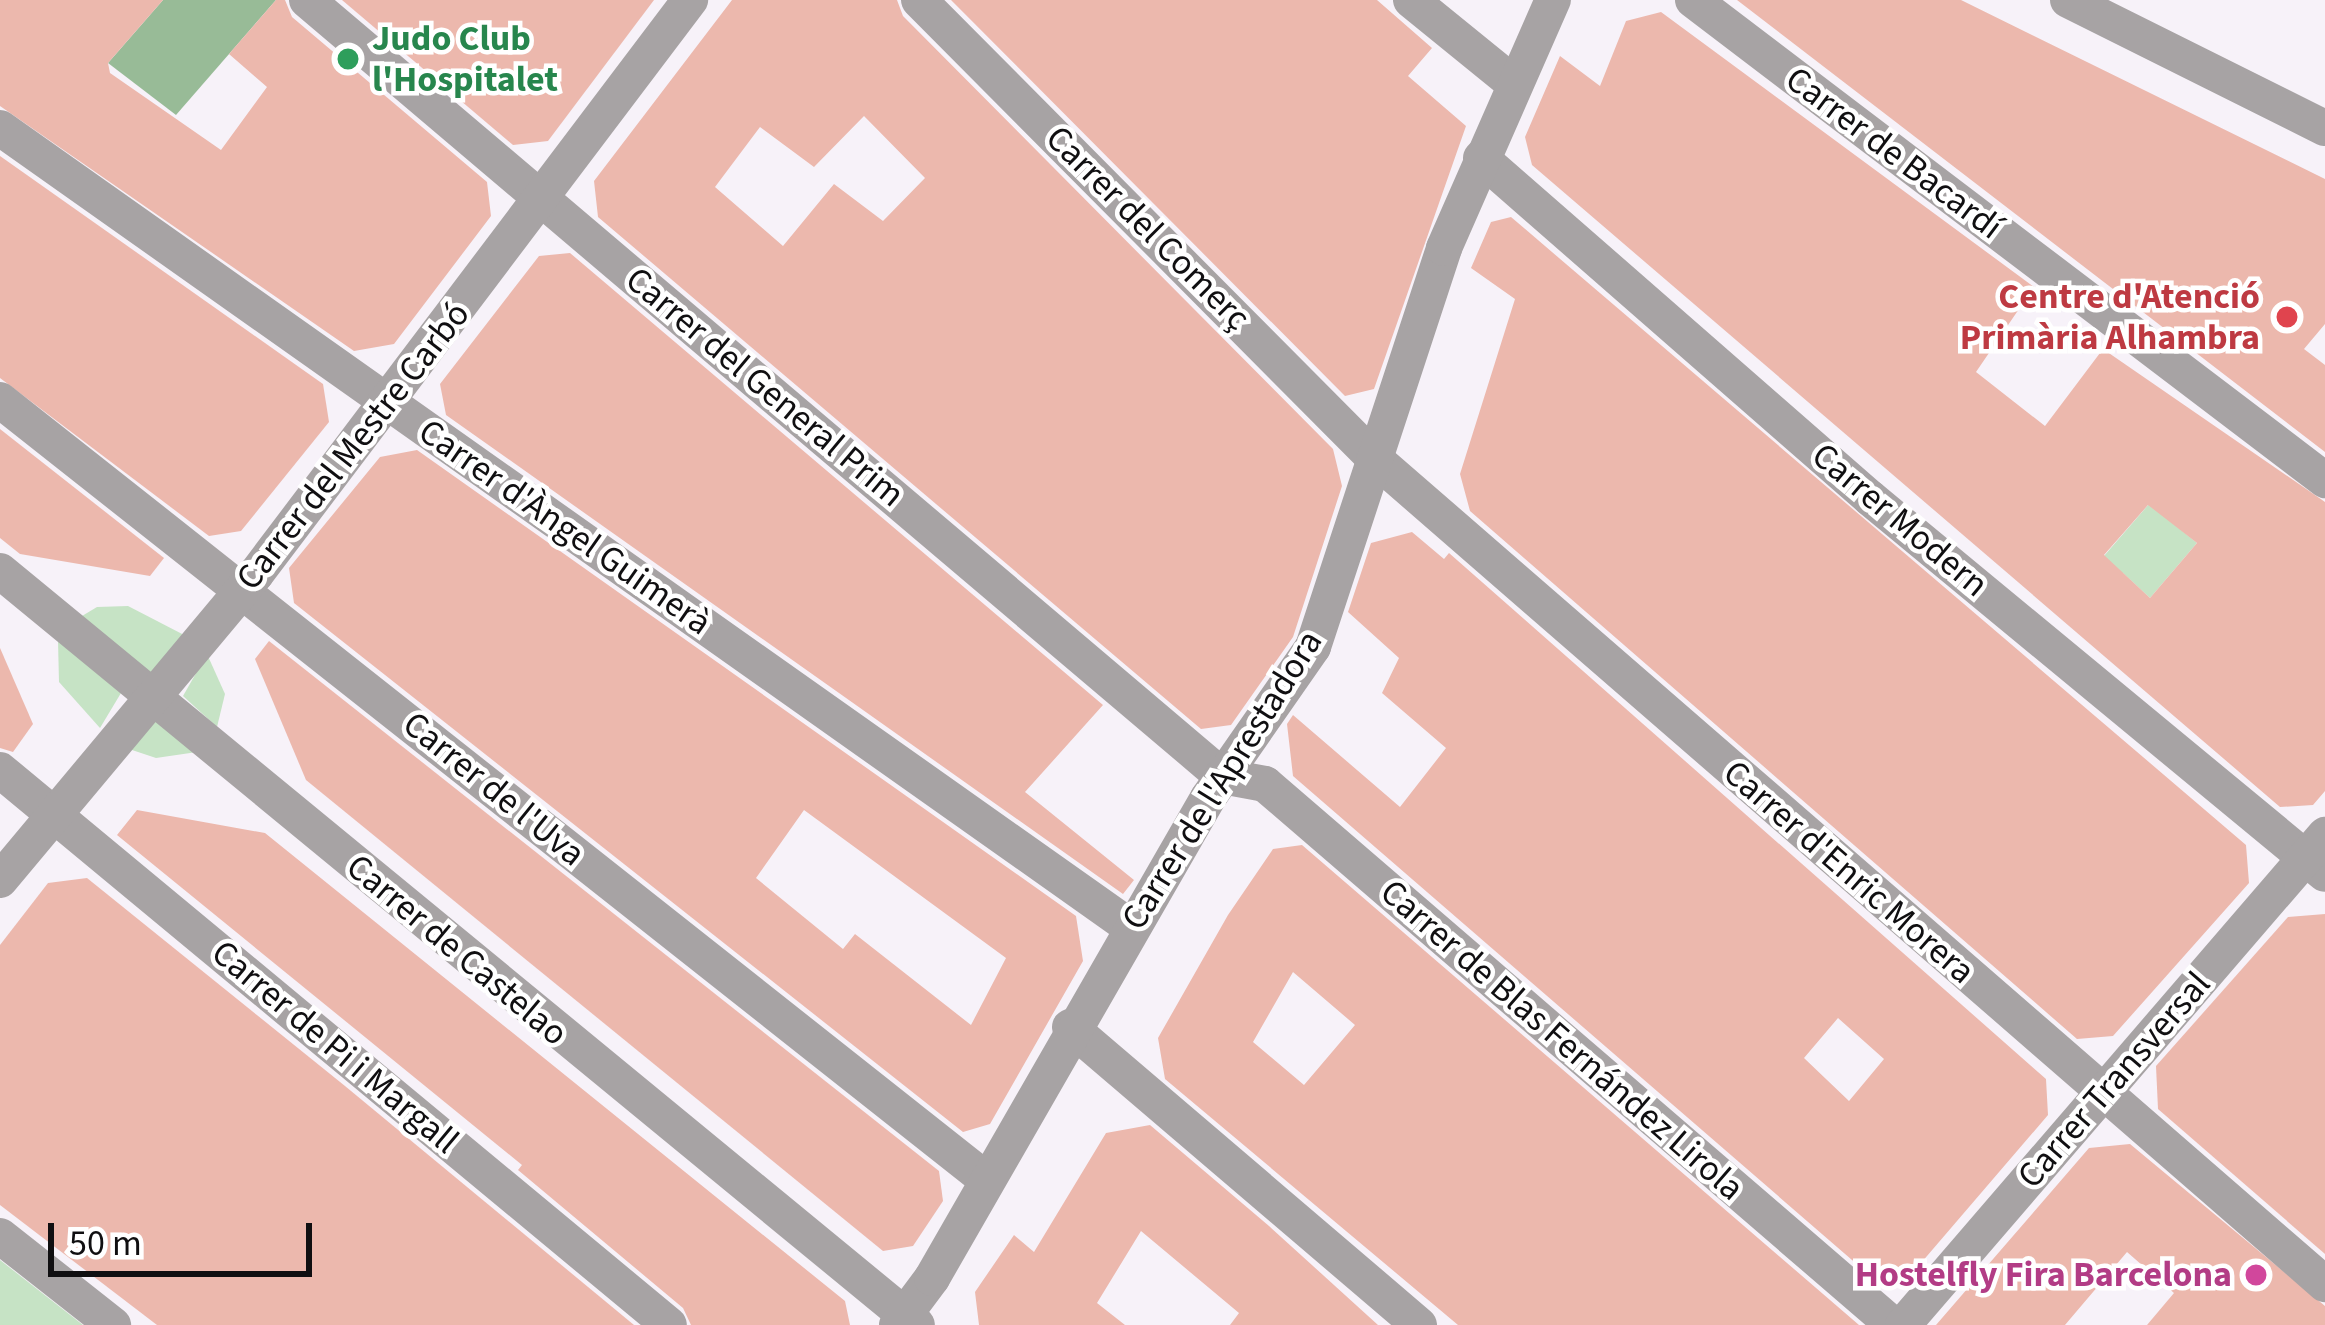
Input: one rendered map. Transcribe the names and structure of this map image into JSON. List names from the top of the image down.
{
  "streets": {
    "street": [
      "Carrer de Bacardí",
      "Carrer del Comerç",
      "Carrer del General Prim",
      "Carrer del Mestre Carbó",
      "Carrer Modern",
      "Carrer d'Àngel Guimerà",
      "Carrer de l'Aprestadora",
      "Carrer de l'Uva",
      "Carrer d'Enric Morera",
      "Carrer de Castelao",
      "Carrer de Blas Fernández Lirola",
      "Carrer de Pi i Margall",
      "Carrer Transversal"
    ]
  },
  "crossings": [
    ["Carrer del Comerç", "Carrer de l'Aprestadora"],
    ["Carrer del Comerç", "Carrer d'Enric Morera"],
    ["Carrer del General Prim", "Carrer del Mestre Carbó"],
    ["Carrer del General Prim", "Carrer de l'Aprestadora"],
    ["Carrer del General Prim", "Carrer de Blas Fernández Lirola"],
    ["Carrer del Mestre Carbó", "Carrer d'Àngel Guimerà"],
    ["Carrer del Mestre Carbó", "Carrer de l'Uva"],
    ["Carrer del Mestre Carbó", "Carrer de Castelao"],
    ["Carrer del Mestre Carbó", "Carrer de Pi i Margall"],
    ["Carrer Modern", "Carrer de l'Aprestadora"],
    ["Carrer Modern", "Carrer Transversal"],
    ["Carrer d'Àngel Guimerà", "Carrer de l'Aprestadora"],
    ["Carrer de l'Aprestadora", "Carrer de l'Uva"],
    ["Carrer de l'Aprestadora", "Carrer d'Enric Morera"],
    ["Carrer de l'Aprestadora", "Carrer de Castelao"],
    ["Carrer de l'Aprestadora", "Carrer de Blas Fernández Lirola"],
    ["Carrer d'Enric Morera", "Carrer Transversal"]
  ],
  "places": ["Judo Club l'Hospitalet", "Centre d'Atenció Primària Alhambra", "Hostelfly Fira Barcelona"],
  "scale_bar": "50 m"
}
